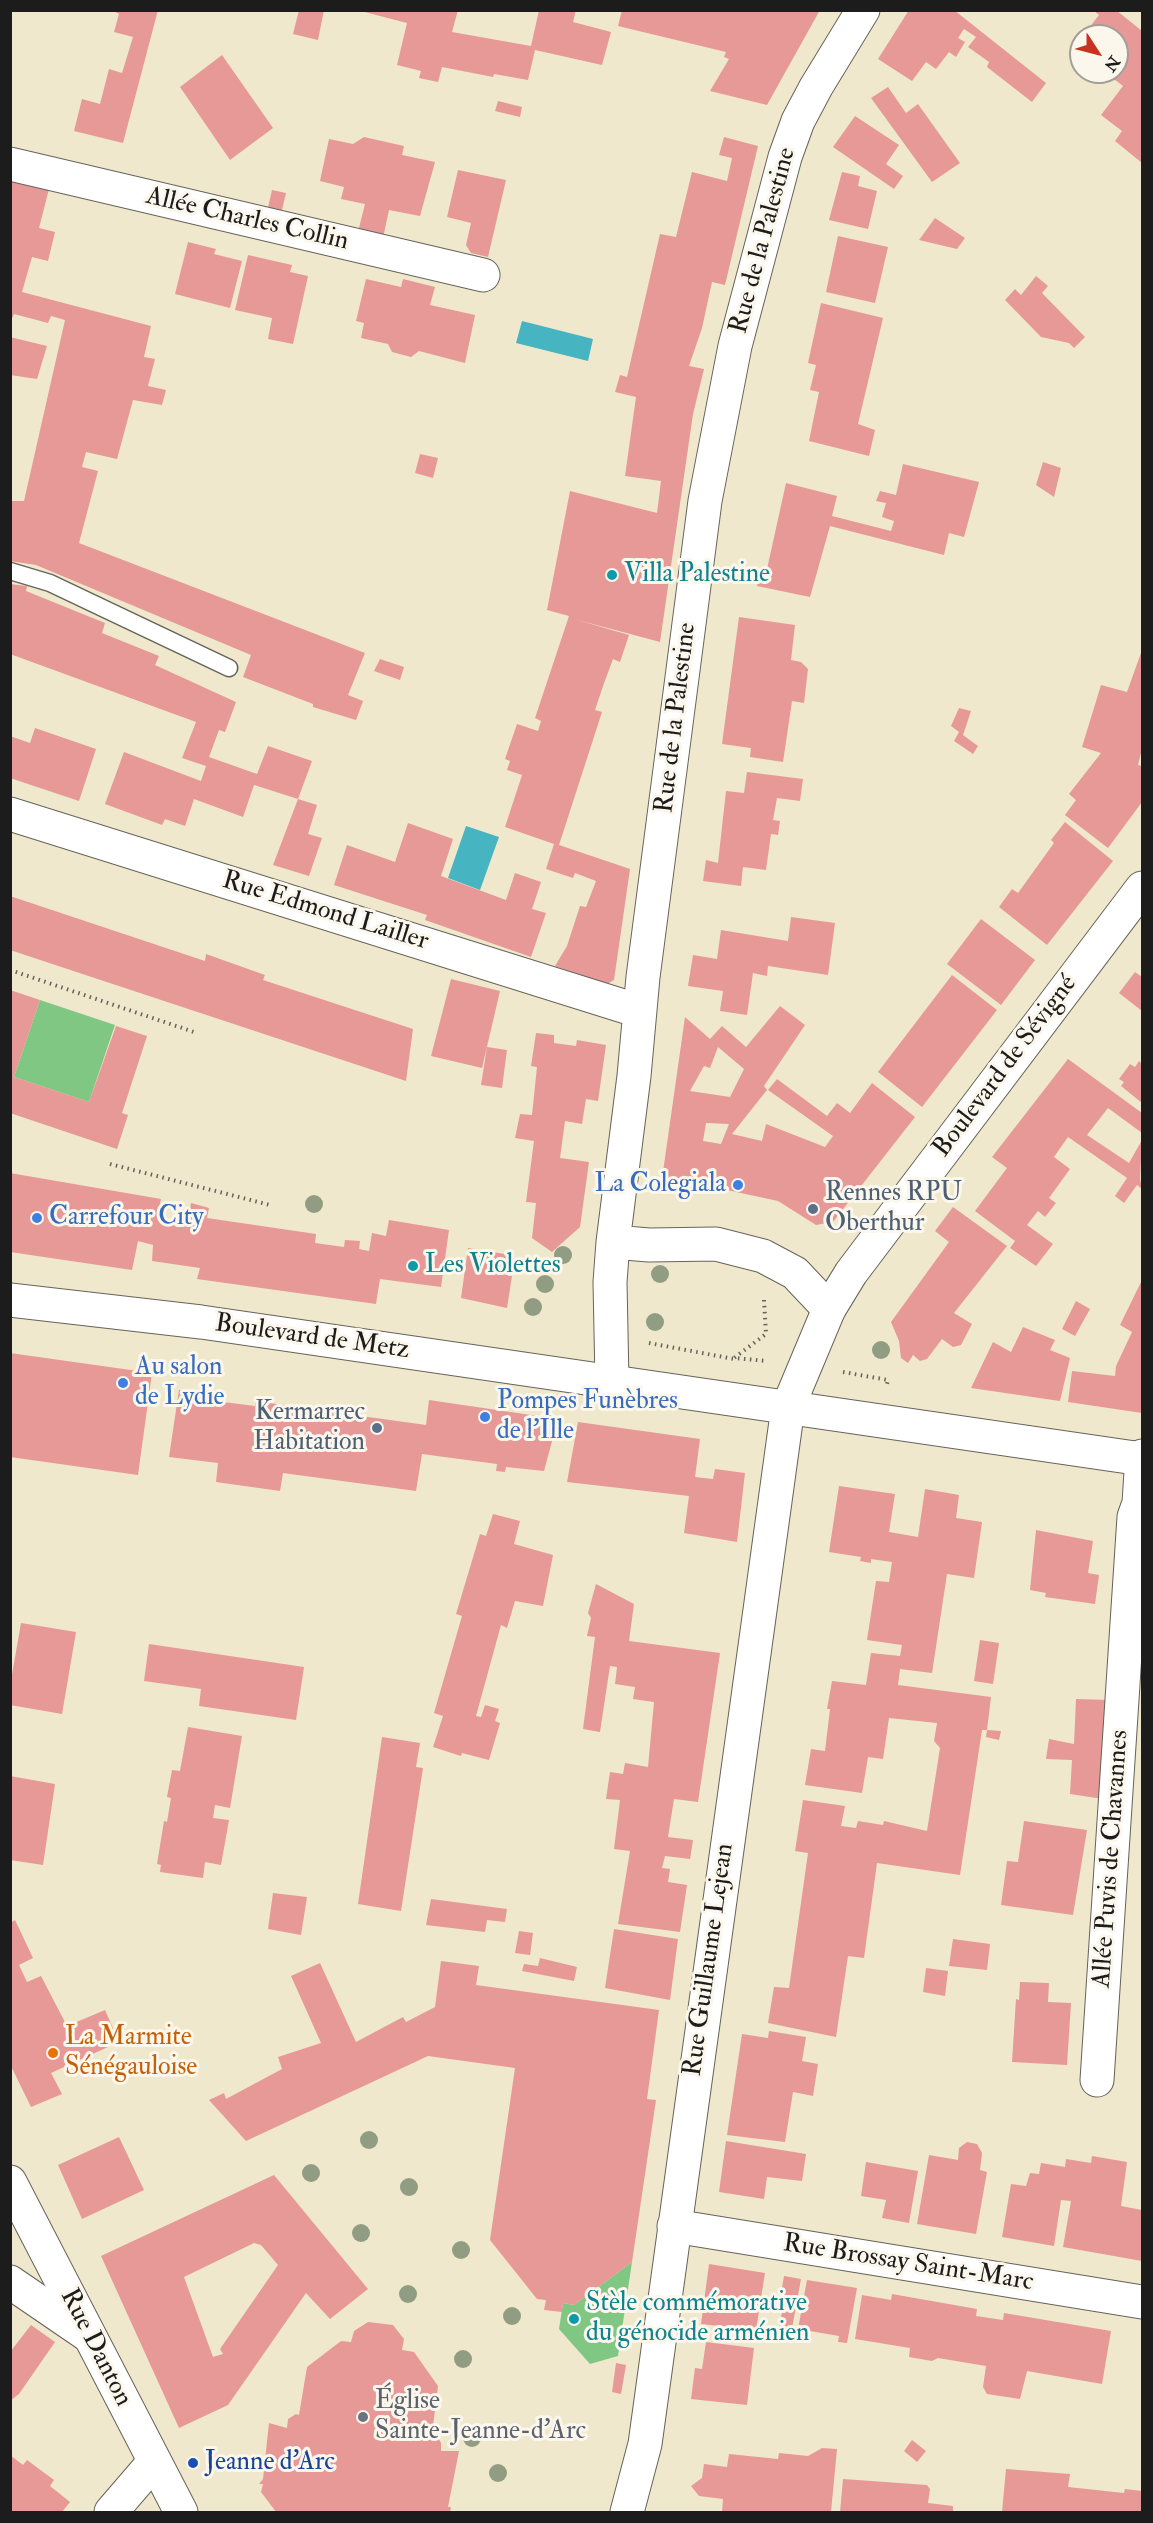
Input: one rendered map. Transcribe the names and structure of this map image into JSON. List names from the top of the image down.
{
  "streets": {
    "street": [
      "Allée Charles Collin",
      "Rue de la Palestine",
      "Rue Edmond Lailler",
      "Boulevard de Sévigné",
      "Boulevard de Metz",
      "Allée Puvis de Chavannes",
      "Rue Guillaume Lejean",
      "Rue Brossay Saint-Marc",
      "Rue Danton"
    ]
  },
  "crossings": [
    ["Rue de la Palestine", "Rue Edmond Lailler"],
    ["Rue de la Palestine", "Boulevard de Metz"],
    ["Boulevard de Sévigné", "Boulevard de Metz"],
    ["Boulevard de Sévigné", "Rue Guillaume Lejean"],
    ["Boulevard de Metz", "Allée Puvis de Chavannes"],
    ["Boulevard de Metz", "Rue Guillaume Lejean"],
    ["Rue Guillaume Lejean", "Rue Brossay Saint-Marc"]
  ],
  "places": [
    "Villa Palestine",
    "La Colegiala",
    "Rennes RPU Oberthur",
    "Carrefour City",
    "Les Violettes",
    "Au salon de Lydie",
    "Pompes Funèbres de l'Ille",
    "Kermarrec Habitation",
    "La Marmite Sénégauloise",
    "Stèle commémorative du génocide arménien",
    "Église Sainte-Jeanne-d'Arc",
    "Jeanne d'Arc"
  ],
  "north": "bottom right"
}
